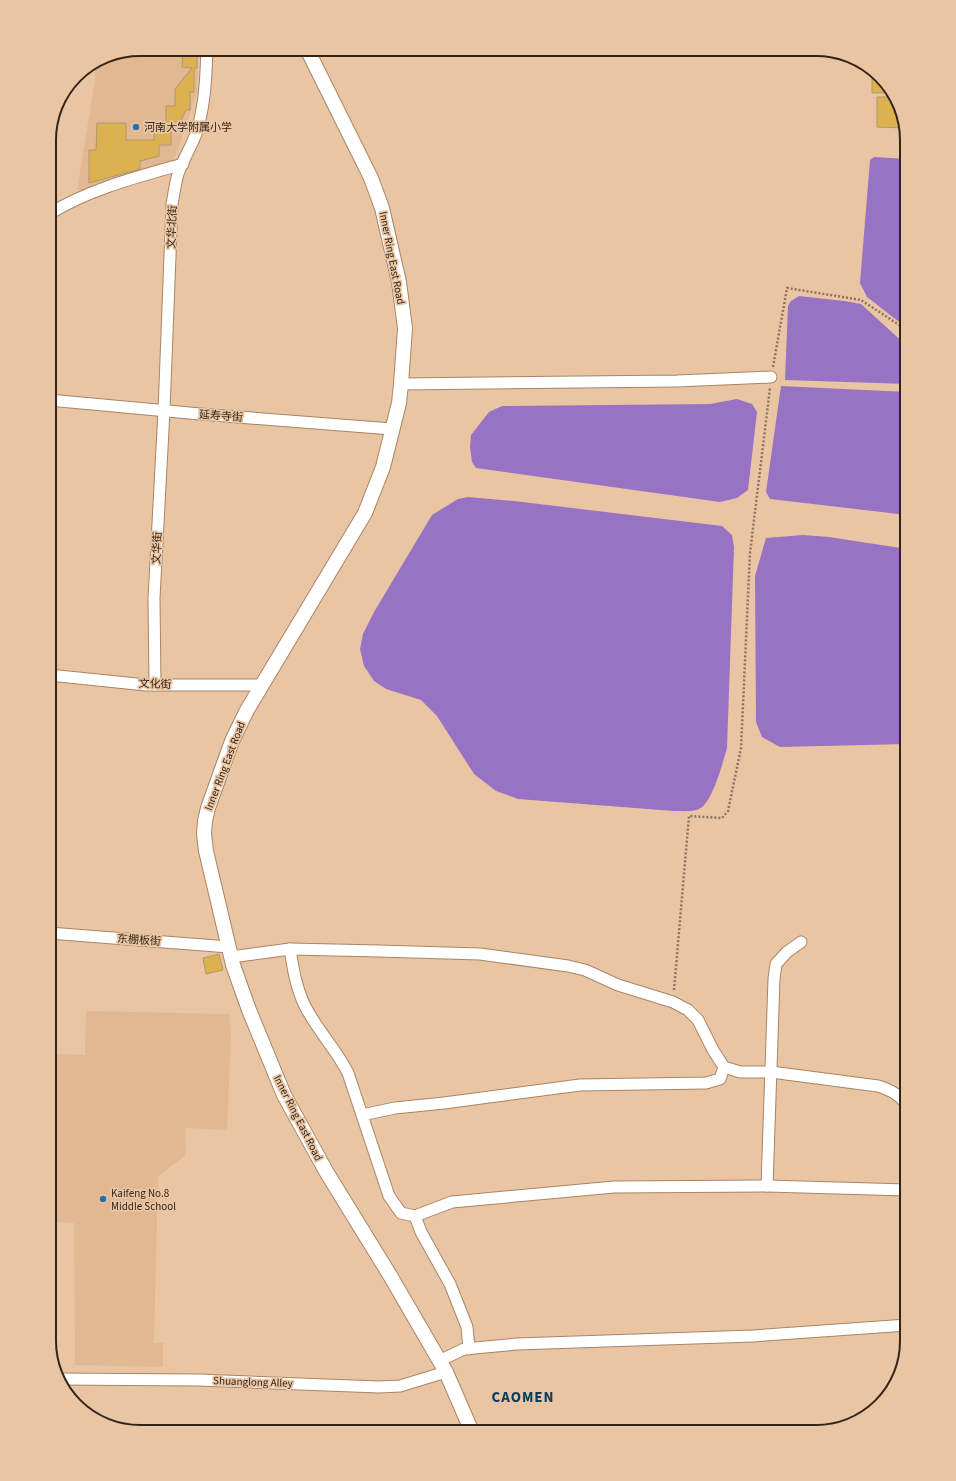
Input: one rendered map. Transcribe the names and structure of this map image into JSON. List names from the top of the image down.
{
  "streets": {
    "street": [
      "文华北街",
      "Inner Ring East Road",
      "延寿寺街",
      "文华街",
      "文化街",
      "东棚板街",
      "Shuanglong Alley"
    ]
  },
  "crossings": [
    ["文华北街", "延寿寺街"],
    ["文华北街", "文华街"],
    ["Inner Ring East Road", "延寿寺街"],
    ["Inner Ring East Road", "文化街"],
    ["Inner Ring East Road", "东棚板街"],
    ["Inner Ring East Road", "Shuanglong Alley"],
    ["延寿寺街", "文华街"],
    ["文华街", "文化街"]
  ],
  "districts": ["CAOMEN"],
  "places": ["河南大学附属小学", "Kaifeng No.8 Middle School"]
}
